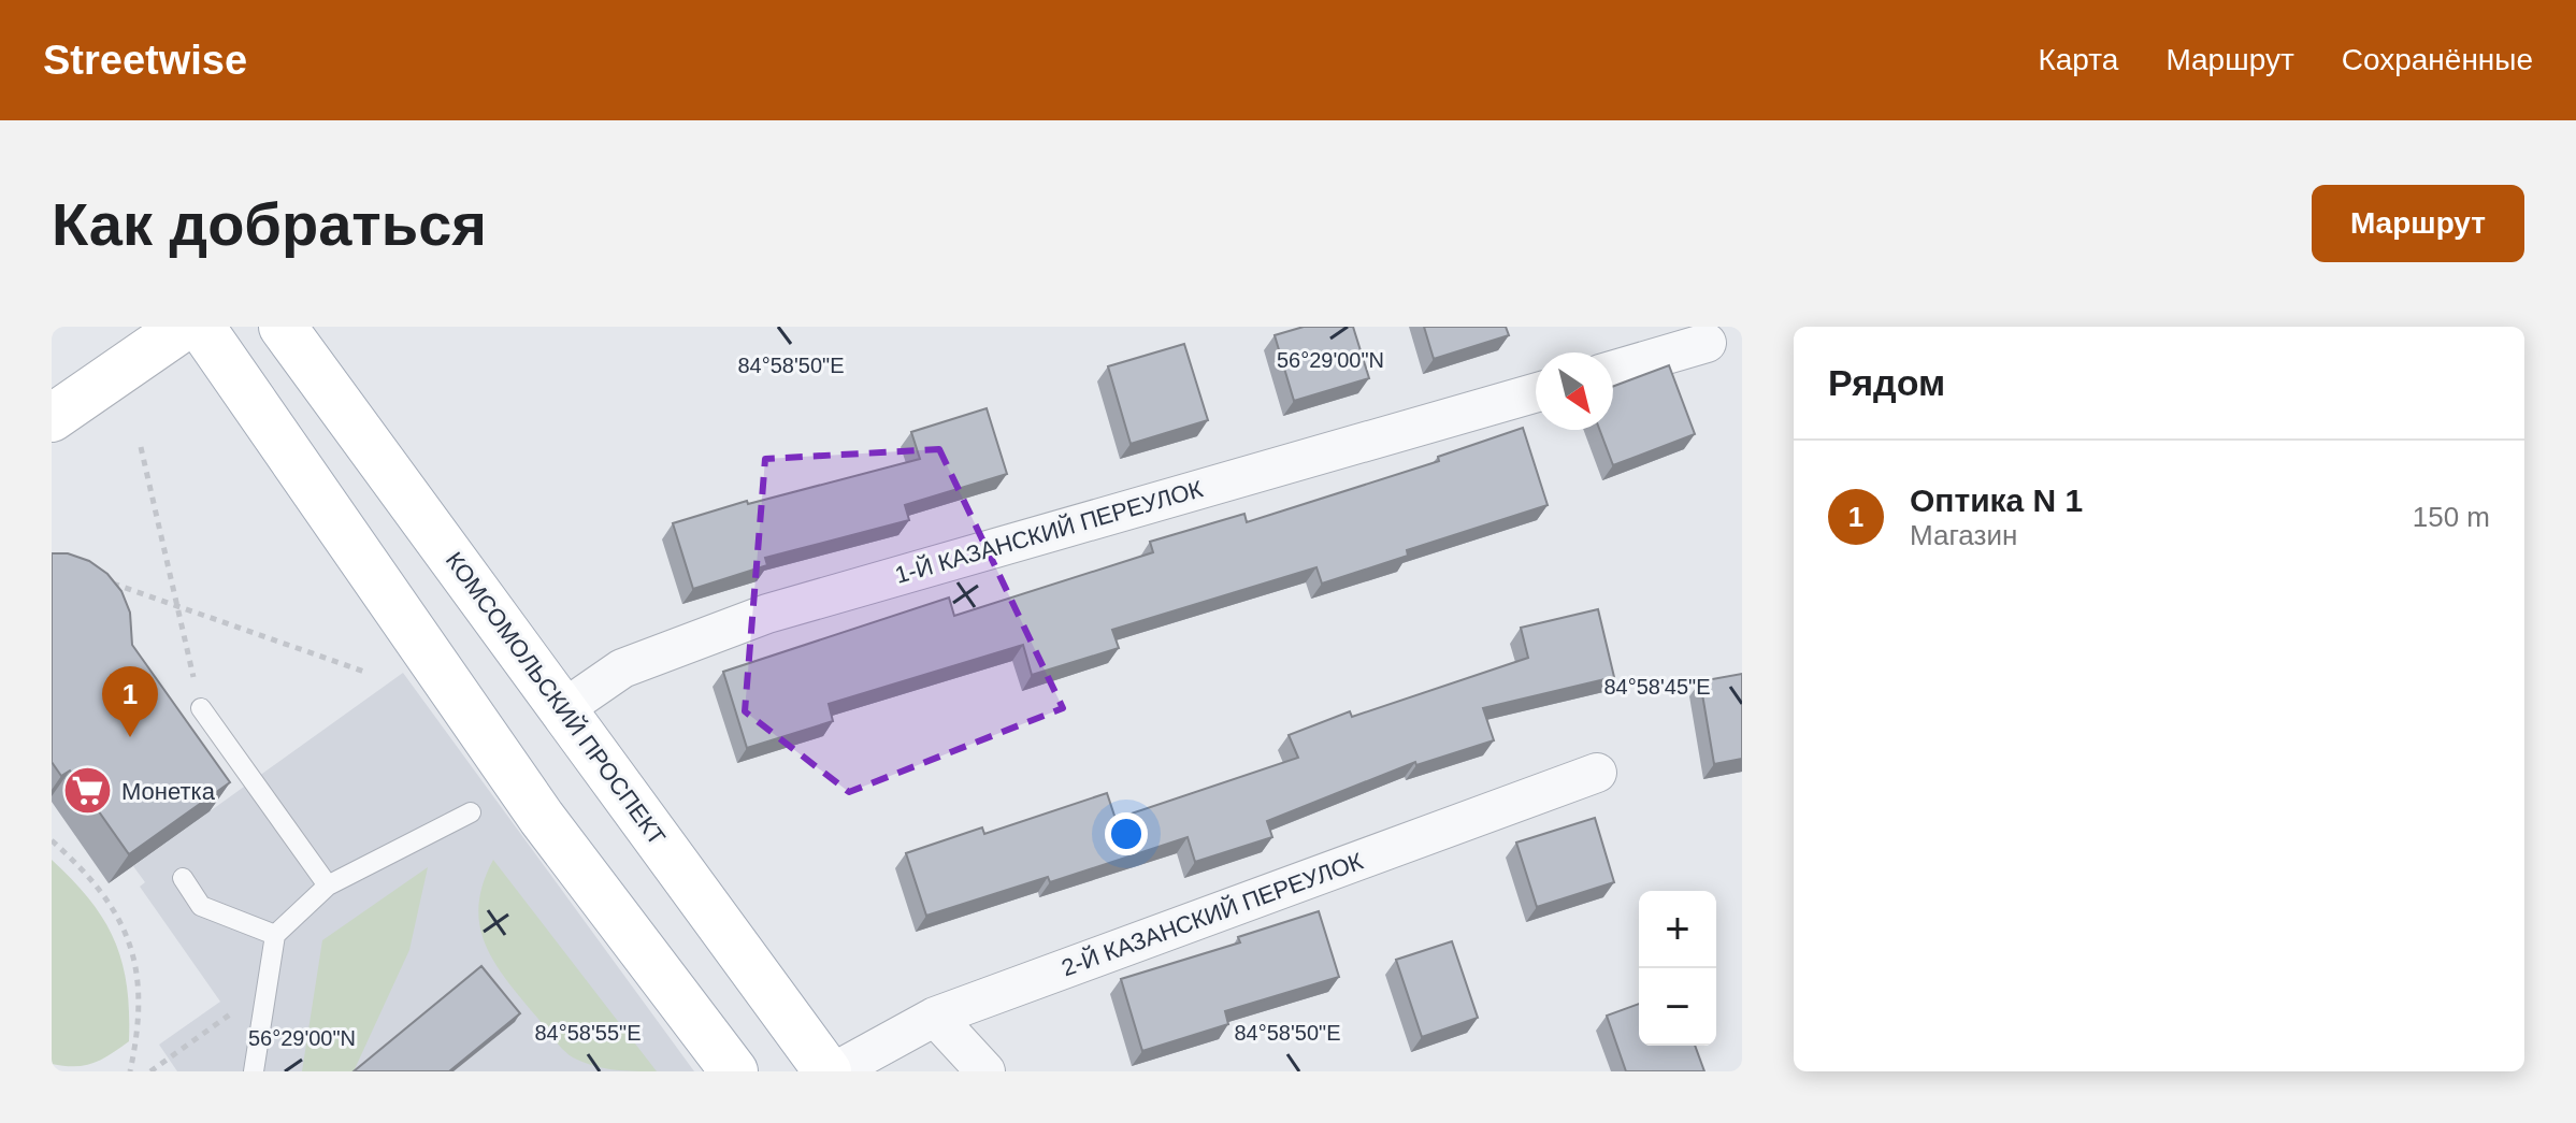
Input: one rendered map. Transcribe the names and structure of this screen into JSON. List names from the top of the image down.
{
  "streets": {
    "main road": ["КОМСОМОЛЬСКИЙ ПРОСПЕКТ"],
    "street": ["1-Й КАЗАНСКИЙ ПЕРЕУЛОК", "2-Й КАЗАНСКИЙ ПЕРЕУЛОК"]
  },
  "crossings": [
    ["1-Й КАЗАНСКИЙ ПЕРЕУЛОК", "КОМСОМОЛЬСКИЙ ПРОСПЕКТ"]
  ],
  "places": {
    "supermarket": ["Монетка"]
  },
  "north": "bottom right",
  "page": {
    "header": "Streetwise",
    "nav": ["Карта", "Маршрут", "Сохранённые"],
    "buttons": "Маршрут",
    "title": "Как добраться",
    "heading": "Рядом",
    "list": [
      {
        "mark": "1",
        "name": "Оптика N 1",
        "note": "Магазин",
        "value": "150 m"
      }
    ],
    "pins": "1",
    "map_buttons": ["+", "−"]
  },
  "coordinates": [
    "56°29'00\"N",
    "84°58'50\"E",
    "84°58'45\"E",
    "84°58'55\"E"
  ]
}
